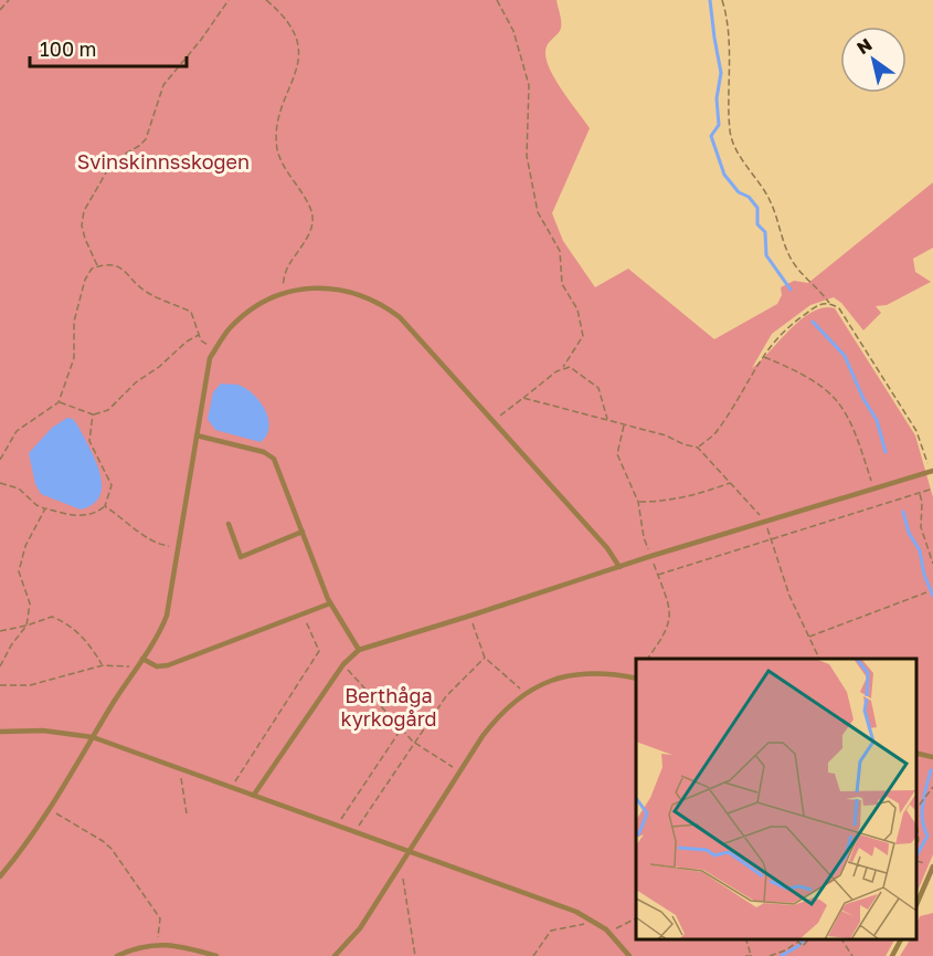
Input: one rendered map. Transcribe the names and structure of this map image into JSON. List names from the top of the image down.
{
  "parks": ["Svinskinnsskogen", "Berthåga kyrkogård"],
  "scale_bar": "100 m",
  "north": "top left"
}
